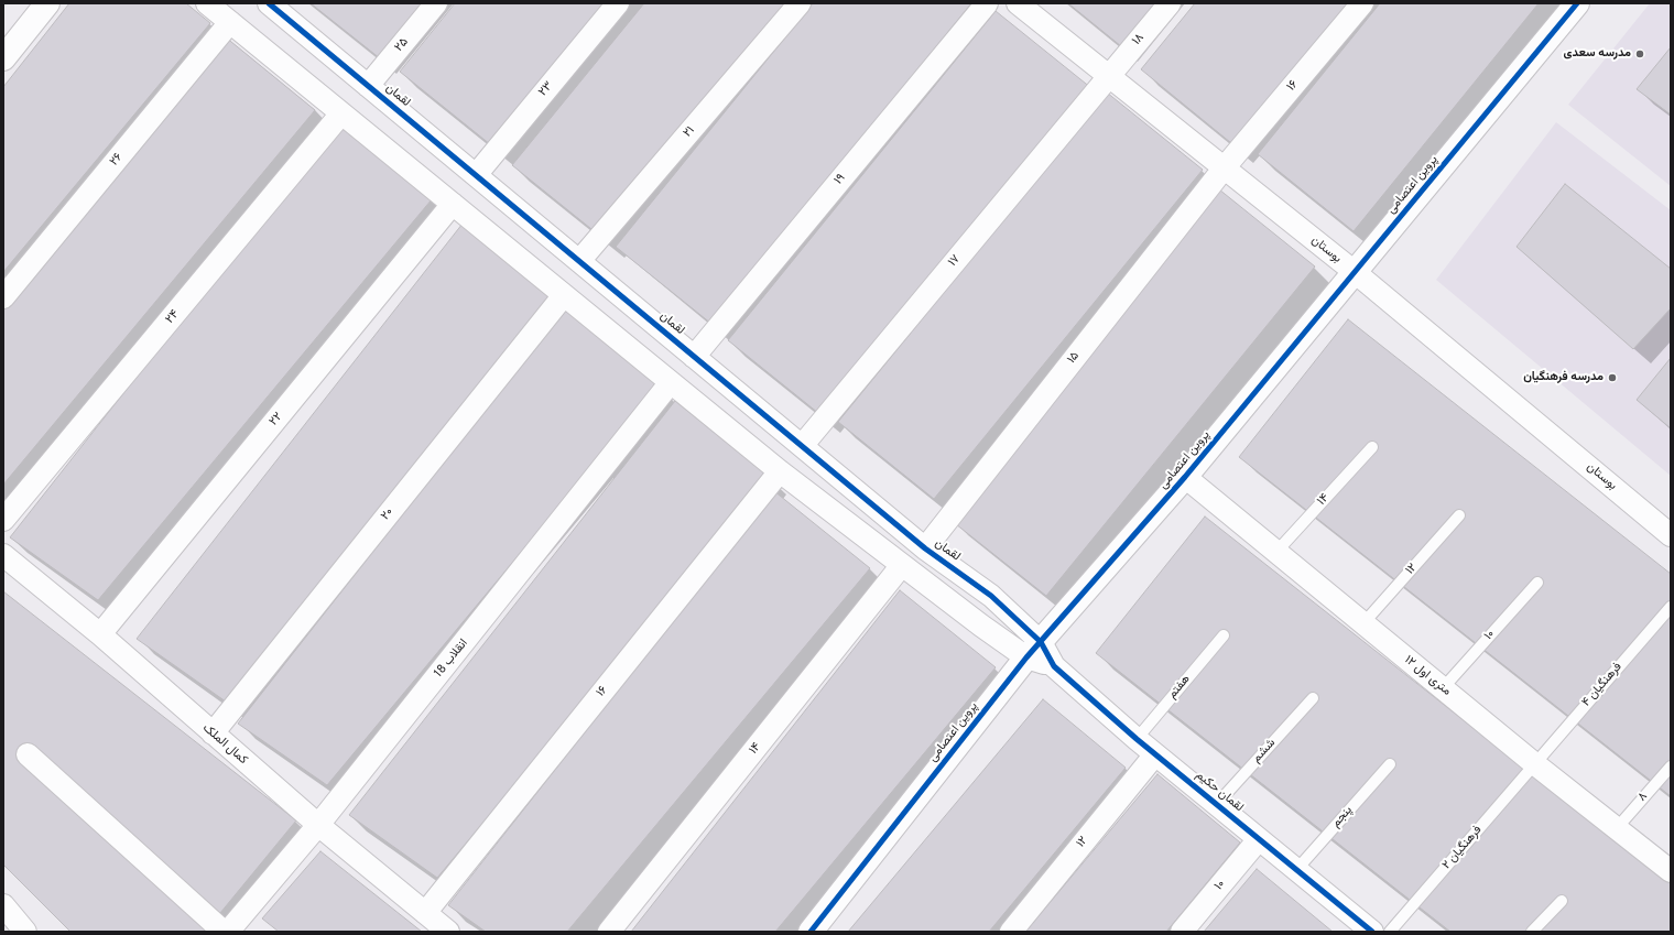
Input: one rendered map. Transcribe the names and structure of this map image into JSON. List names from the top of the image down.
{
  "streets": {
    "street": [
      "۱۸",
      "۲۵",
      "۱۶",
      "۲۳",
      "لقمان",
      "۲۱",
      "۲۶",
      "۱۹",
      "پروین اعتصامی",
      "بوستان",
      "۱۷",
      "۲۴",
      "۱۵",
      "۲۲",
      "۱۴",
      "۲۰",
      "۱۲",
      "۱۰",
      "انقلاب 18",
      "۱۲ متری اول",
      "کمال الملک",
      "لقمان حکیم"
    ],
    "lane": [
      "فرهنگیان ۴",
      "هفتم",
      "ششم",
      "۸",
      "پنجم",
      "فرهنگیان ۲"
    ]
  },
  "crossings": [
    ["۱۸", "بوستان"],
    ["۱۸", "۱۷"],
    ["۲۵", "لقمان"],
    ["۱۶", "لقمان"],
    ["۱۶", "بوستان"],
    ["۱۶", "۱۵"],
    ["۱۶", "کمال الملک"],
    ["۲۳", "لقمان"],
    ["لقمان", "۲۱"],
    ["لقمان", "۲۶"],
    ["لقمان", "۱۹"],
    ["لقمان", "پروین اعتصامی"],
    ["لقمان", "۱۷"],
    ["لقمان", "۲۴"],
    ["لقمان", "۱۵"],
    ["لقمان", "۲۲"],
    ["لقمان", "۱۴"],
    ["لقمان", "۲۰"],
    ["لقمان", "انقلاب 18"],
    ["لقمان", "لقمان حکیم"],
    ["پروین اعتصامی", "بوستان"],
    ["پروین اعتصامی", "۱۲ متری اول"],
    ["بوستان", "۱۷"],
    ["بوستان", "۱۵"],
    ["۲۲", "کمال الملک"],
    ["۱۴", "۱۲ متری اول"],
    ["۲۰", "کمال الملک"],
    ["۱۲", "۱۲ متری اول"],
    ["۱۲", "لقمان حکیم"],
    ["۱۰", "۱۲ متری اول"],
    ["۱۰", "لقمان حکیم"],
    ["انقلاب 18", "کمال الملک"],
    ["۱۲ متری اول", "فرهنگیان ۴"],
    ["۱۲ متری اول", "۸"],
    ["۱۲ متری اول", "فرهنگیان ۲"],
    ["فرهنگیان ۴", "فرهنگیان ۲"],
    ["هفتم", "لقمان حکیم"],
    ["ششم", "لقمان حکیم"],
    ["لقمان حکیم", "پنجم"]
  ],
  "places": ["مدرسه سعدی", "مدرسه فرهنگیان"]
}
